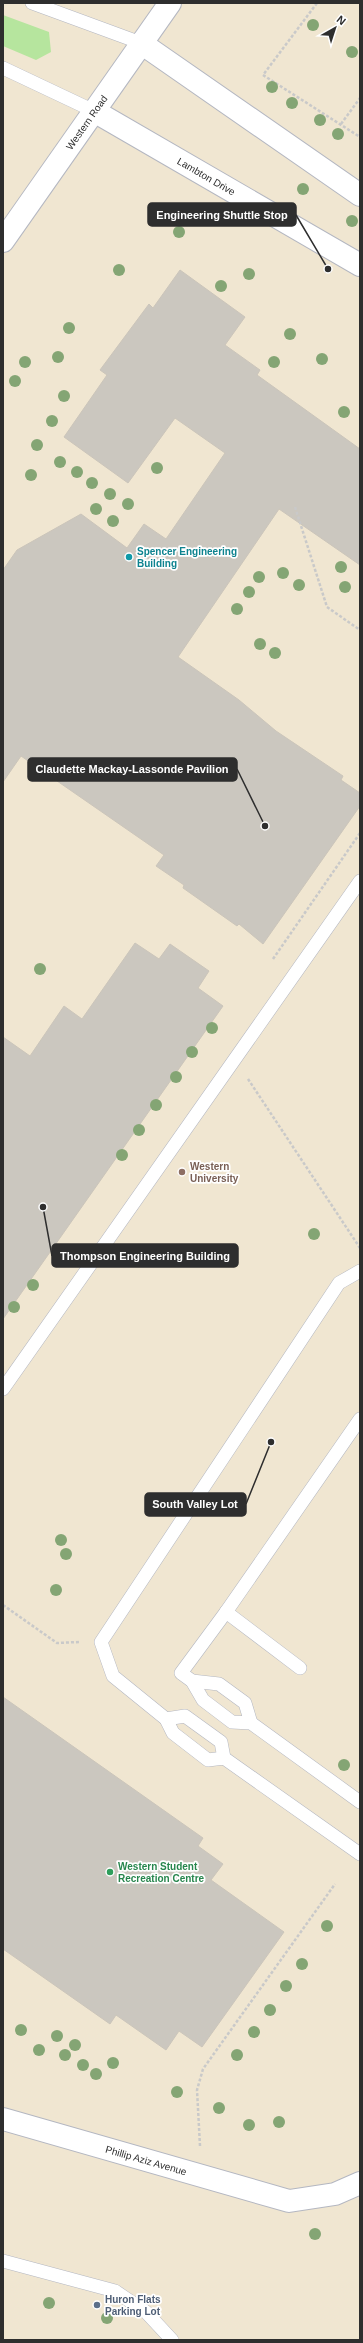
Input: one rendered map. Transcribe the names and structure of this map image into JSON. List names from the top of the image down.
{
  "streets": {
    "street": ["Western Road", "Lambton Drive", "Phillip Aziz Avenue"]
  },
  "crossings": [
    ["Western Road", "Lambton Drive"]
  ],
  "places": [
    "Engineering Shuttle Stop",
    "Spencer Engineering Building",
    "Claudette Mackay-Lassonde Pavilion",
    "Western University",
    "Thompson Engineering Building",
    "South Valley Lot",
    "Western Student Recreation Centre",
    "Huron Flats Parking Lot"
  ],
  "north": "top right"
}
